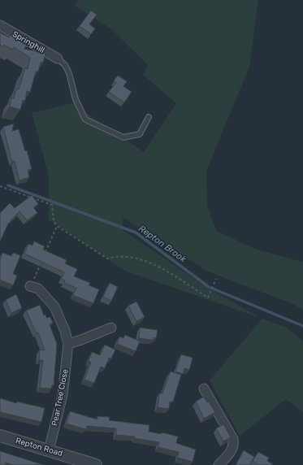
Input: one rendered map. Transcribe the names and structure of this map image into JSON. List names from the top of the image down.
{
  "streets": {
    "street": ["Springhill", "Pear Tree Close", "Repton Road"]
  },
  "crossings": [
    ["Pear Tree Close", "Repton Road"]
  ],
  "water": ["Repton Brook"]
}
